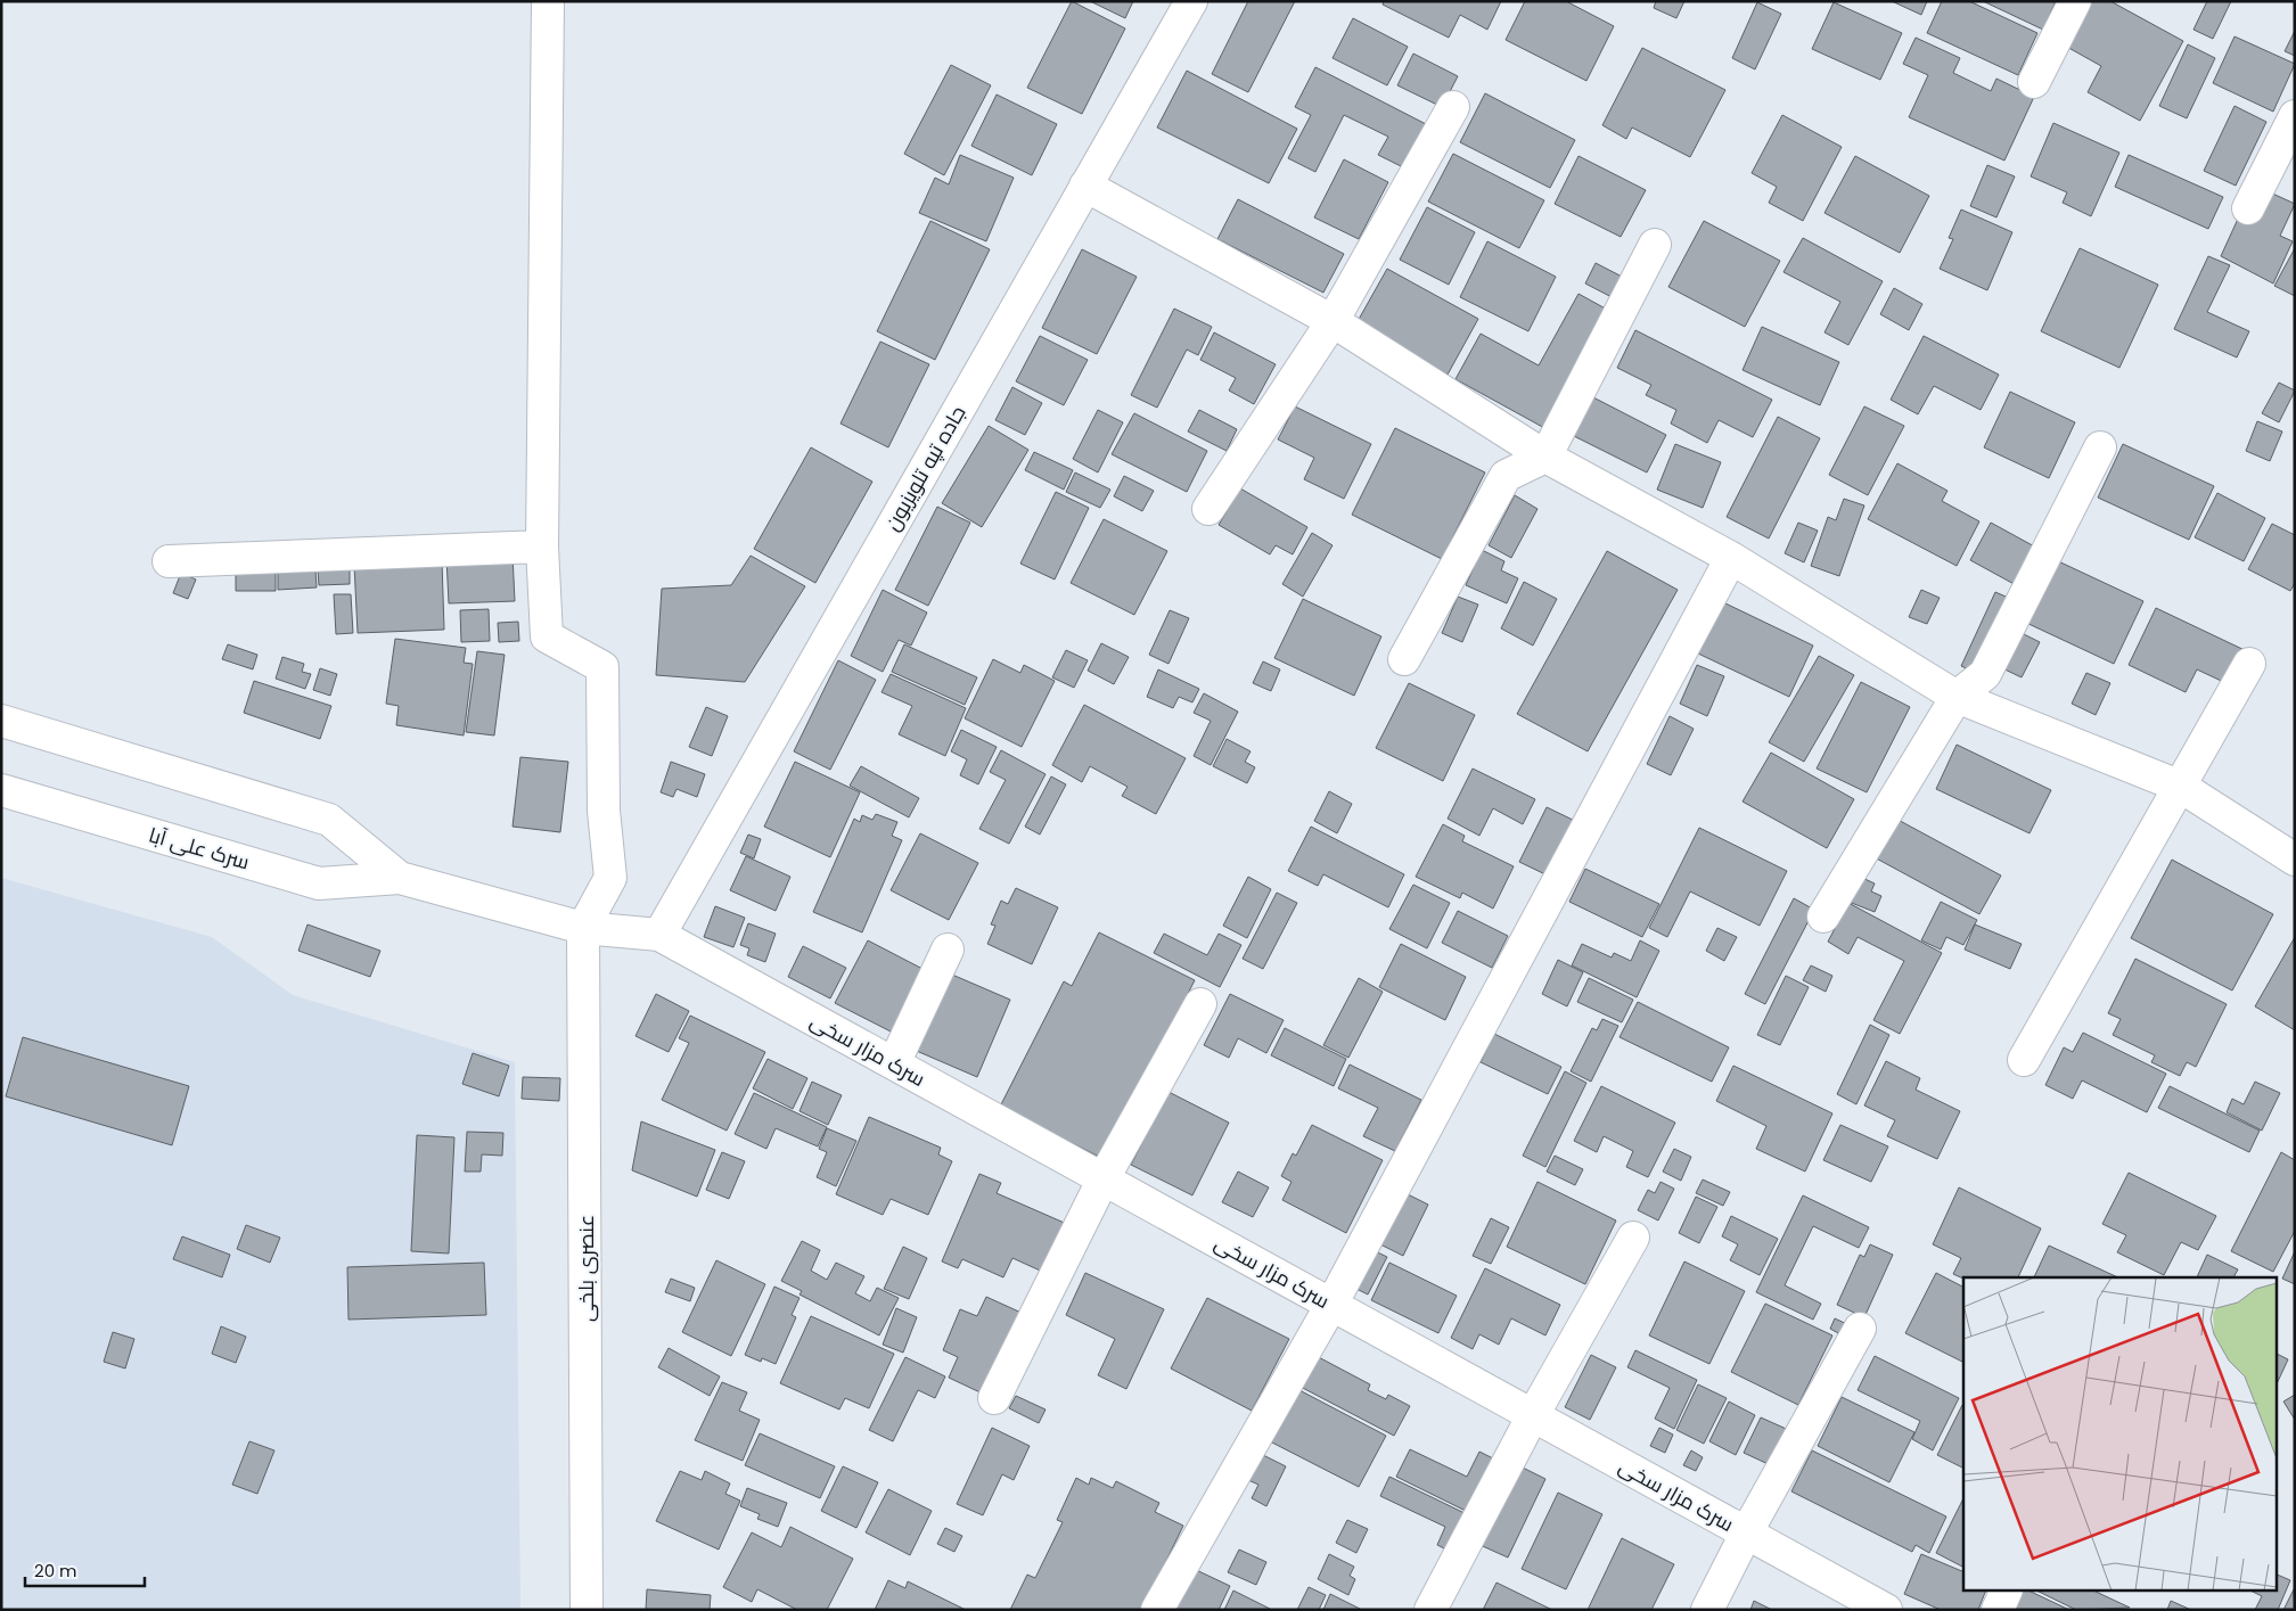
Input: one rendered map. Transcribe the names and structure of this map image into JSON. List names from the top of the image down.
{
  "streets": {
    "street": [
      "جاده تپه تلویزیون",
      "سرک علی آبا",
      "سرک مزار سخی",
      "عنصری بلخی"
    ]
  },
  "crossings": [
    ["جاده تپه تلویزیون", "سرک مزار سخی"]
  ],
  "scale_bar": "20 m"
}
